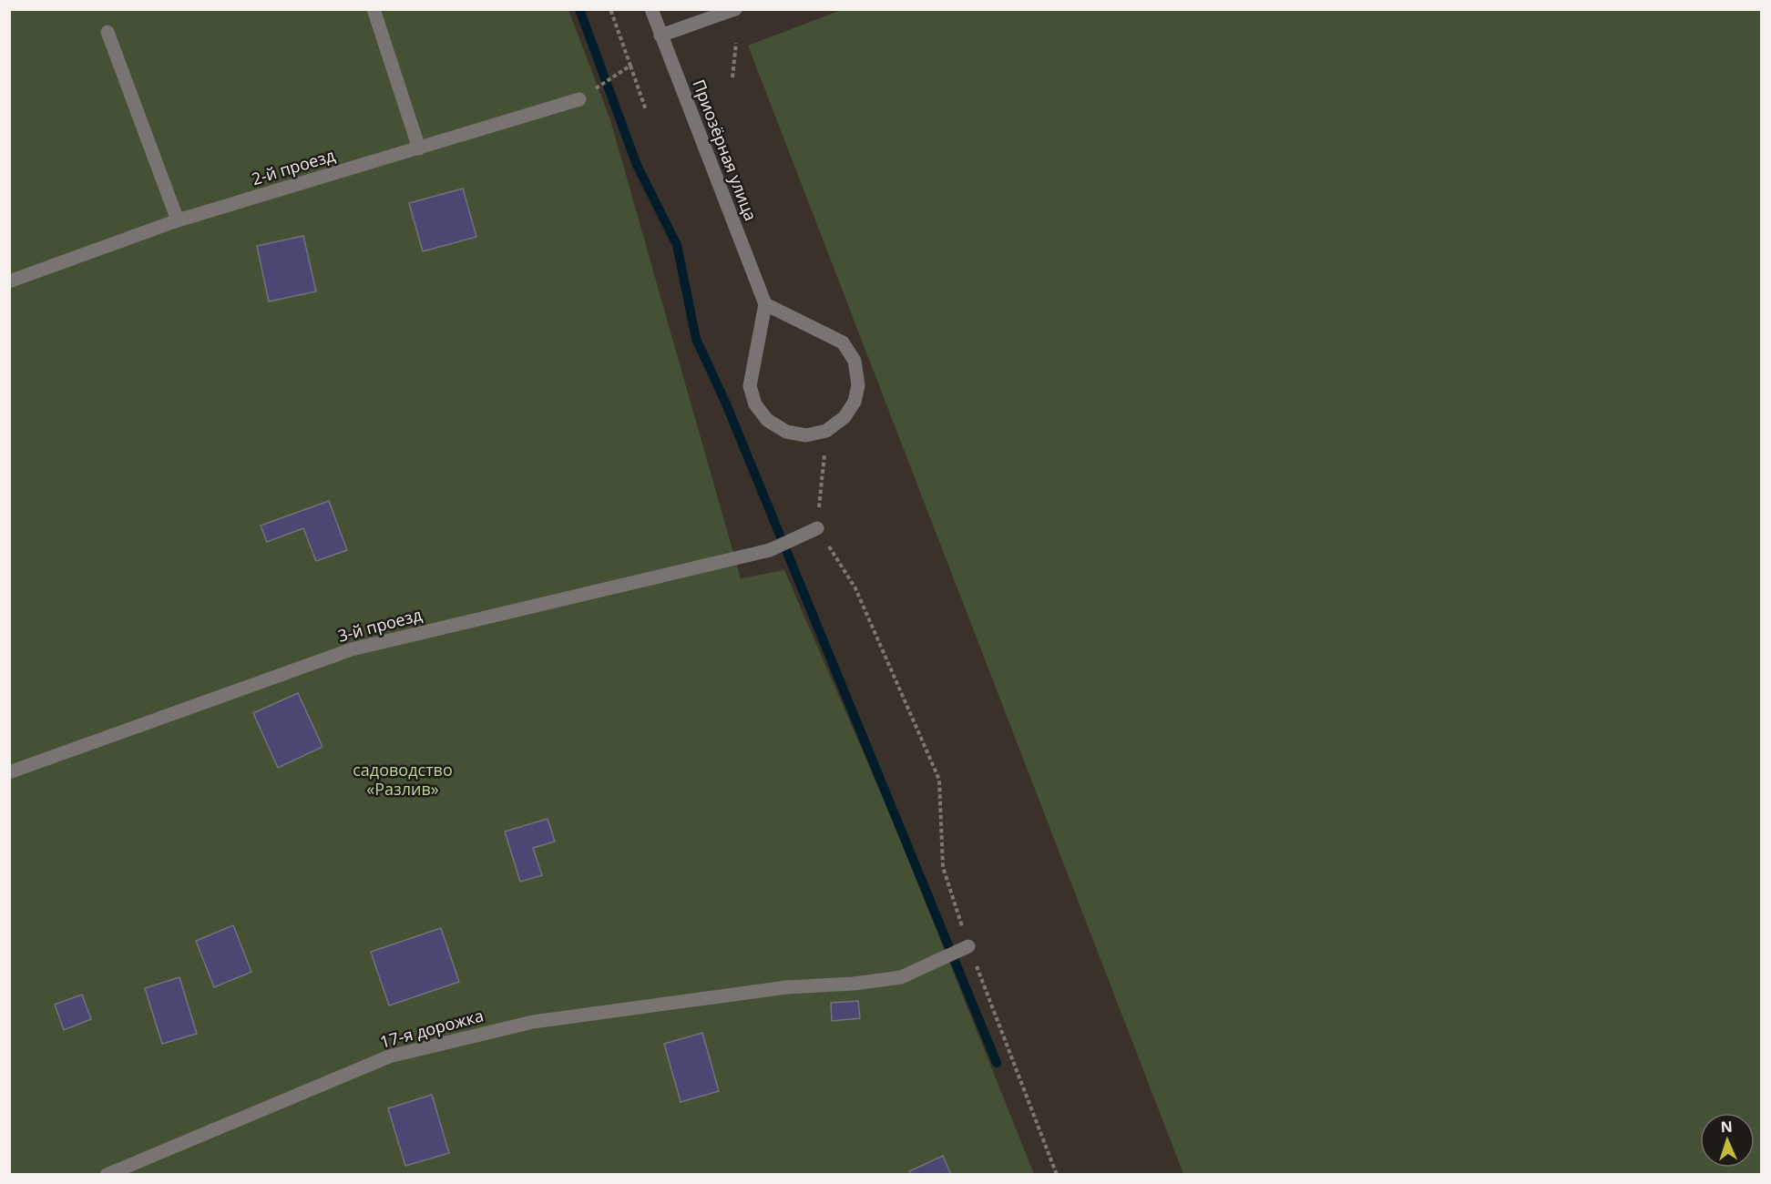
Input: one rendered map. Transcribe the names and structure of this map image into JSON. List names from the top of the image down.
{
  "streets": {
    "street": [
      "Приозёрная улица",
      "2-й проезд",
      "3-й проезд",
      "17-я дорожка"
    ]
  },
  "parks": ["садоводство «Разлив»"],
  "north": "top"
}
